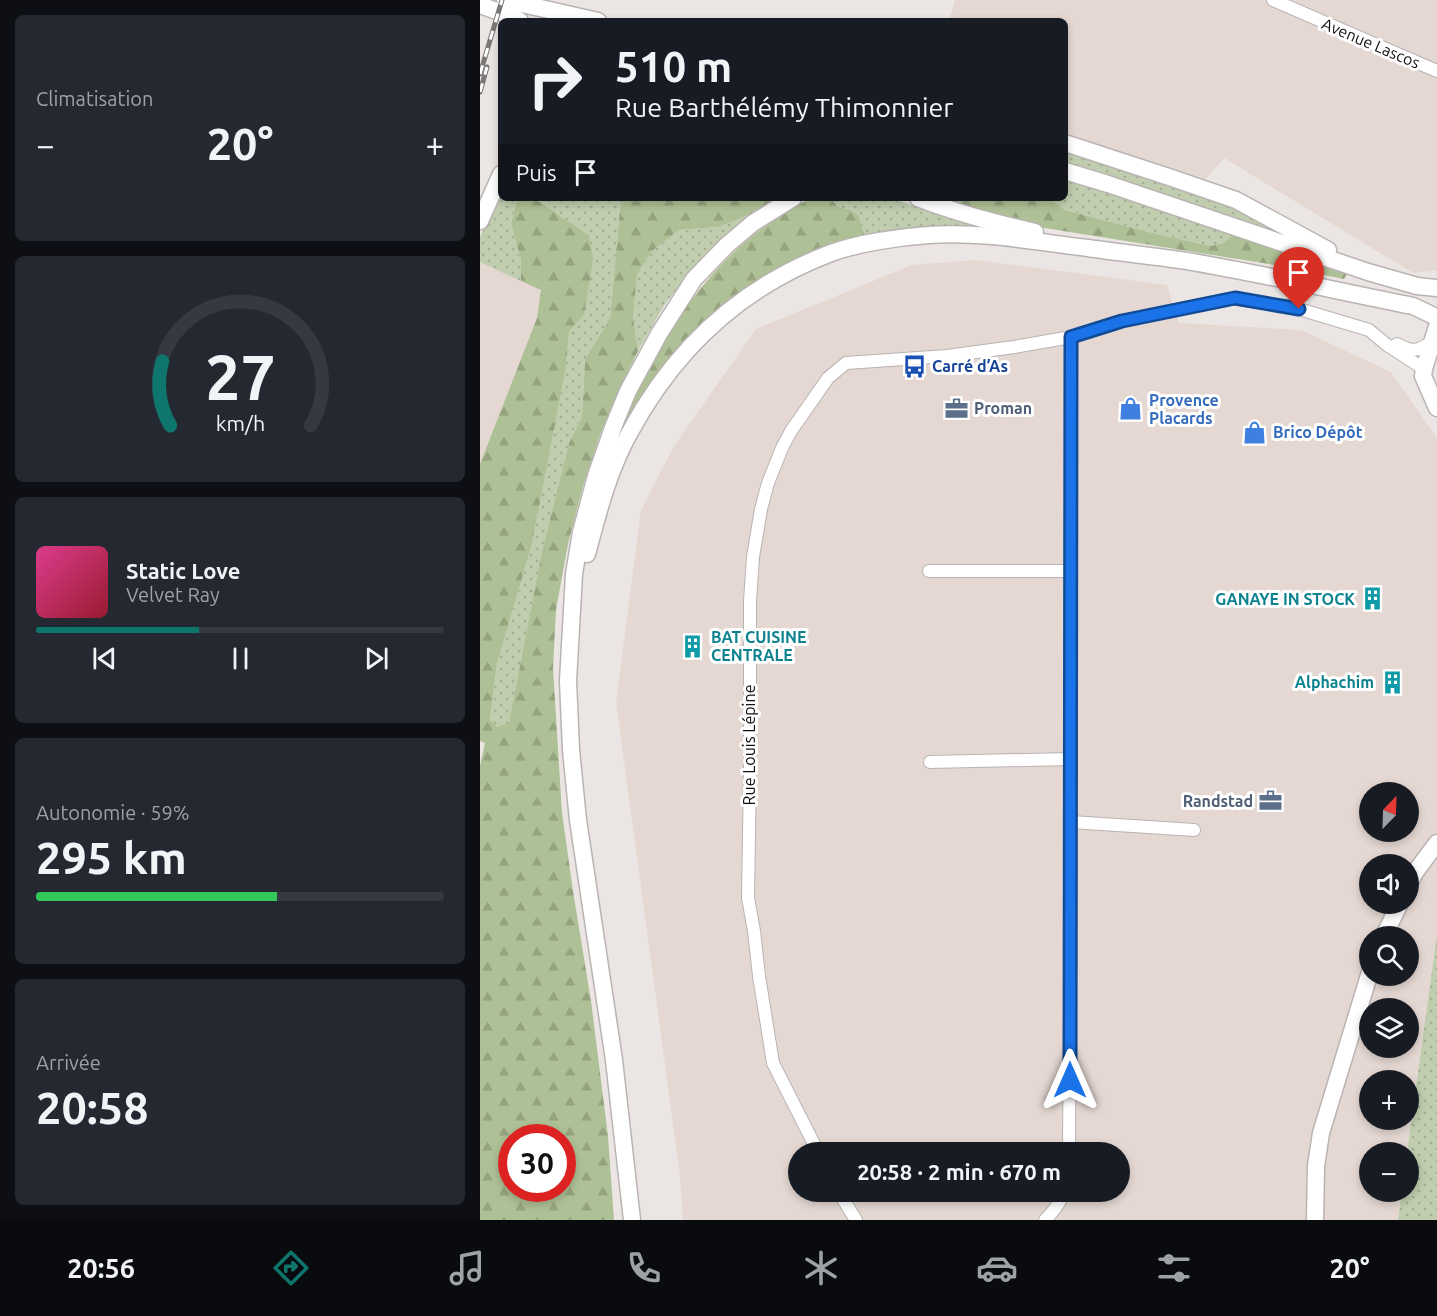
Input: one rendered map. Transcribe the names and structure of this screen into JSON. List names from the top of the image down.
{
  "streets": {
    "street": ["Avenue Lascos", "Rue Louis Lépine"]
  },
  "places": {
    "bus stop": ["Carré d’As"],
    "office": ["Proman", "Randstad"],
    "shop": ["Provence Placards", "Brico Dépôt"],
    "building": ["GANAYE IN STOCK", "BAT CUISINE CENTRALE", "Alphachim"]
  },
  "north": "top right",
  "page": {
    "tile": [
      "Climatisation",
      ["Autonomie · 59%", "295 km"],
      ["Arrivée", "20:58"]
    ],
    "turn": ["510 m", "Rue Barthélémy Thimonnier"],
    "heat": ["−", "20°", "+"],
    "then": "Puis",
    "song": ["Static Love", "Velvet Ray"],
    "map_buttons": ["+", "−"],
    "limit": "30",
    "trip": "20:58 · 2 min · 670 m",
    "tabs": ["20:56", "20°"],
    "gauge": ["27", "km/h"]
  }
}
